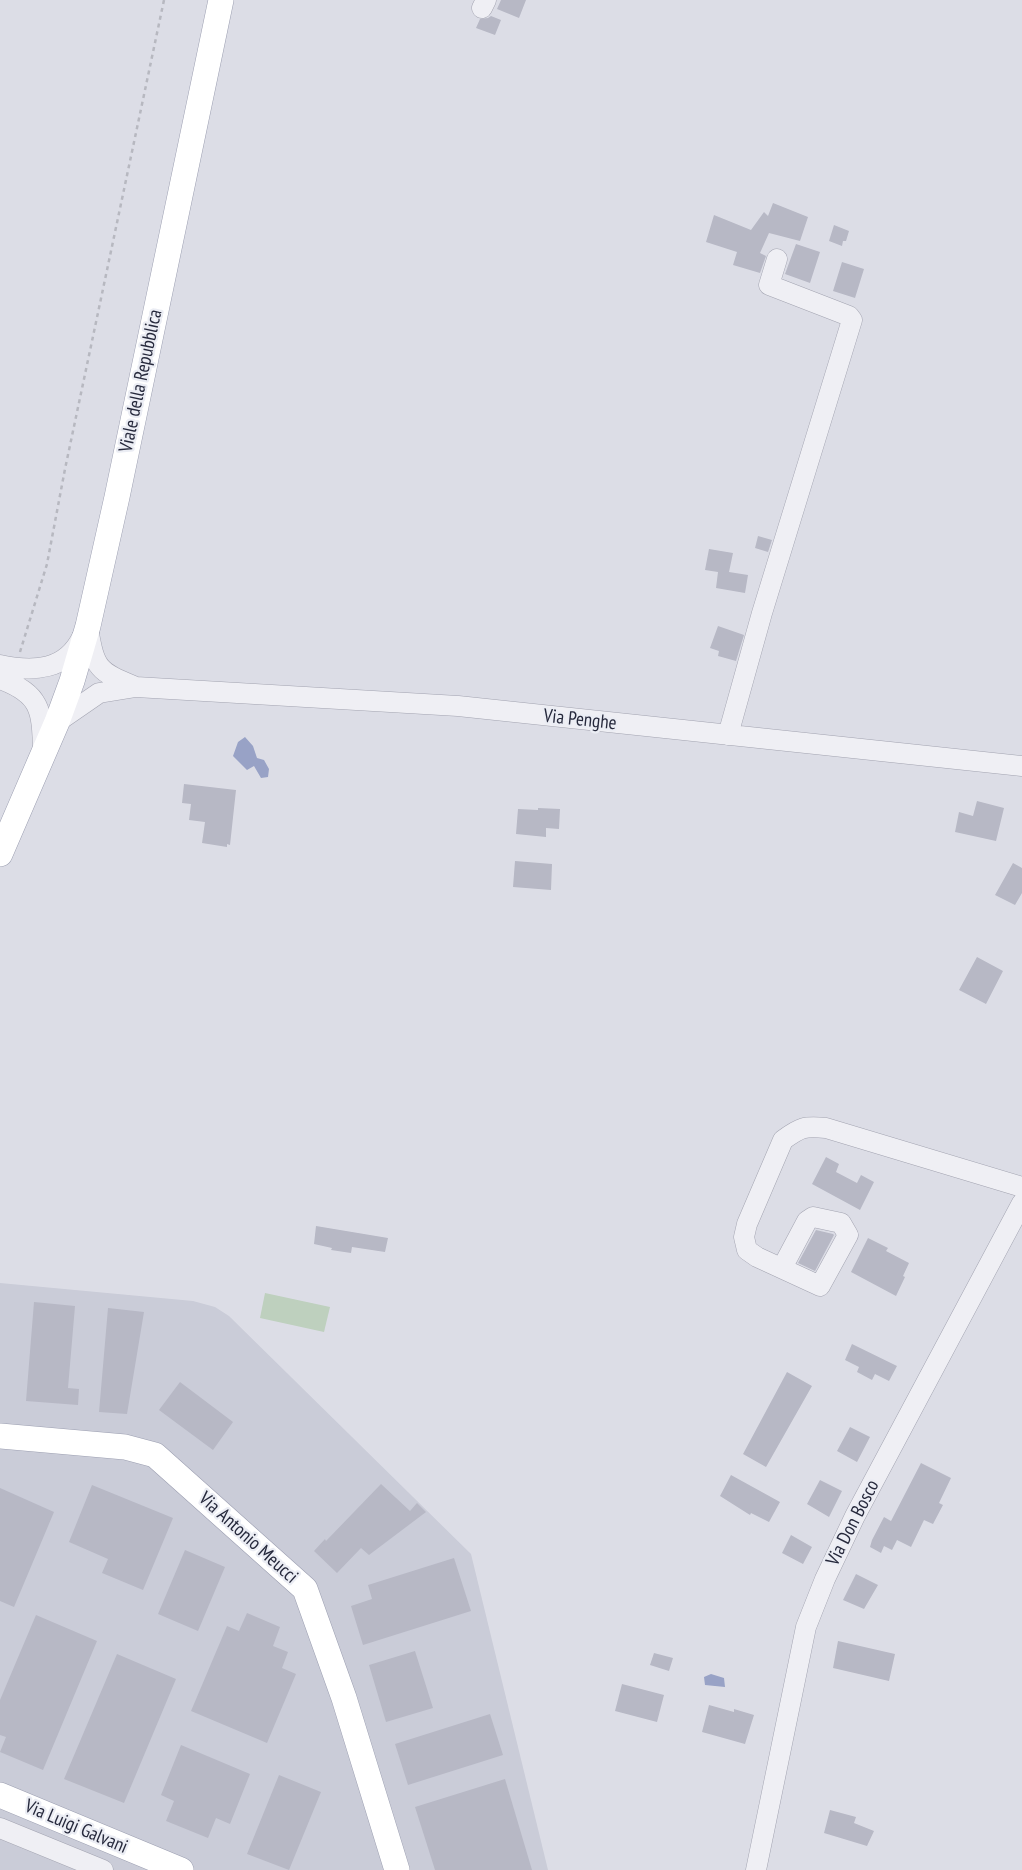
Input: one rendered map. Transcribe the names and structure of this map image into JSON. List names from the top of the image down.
{
  "streets": {
    "main road": ["Viale della Repubblica", "Via Antonio Meucci", "Via Luigi Galvani"],
    "street": ["Via Penghe", "Via Don Bosco"]
  },
  "crossings": [
    ["Viale della Repubblica", "Via Penghe"]
  ]
}
